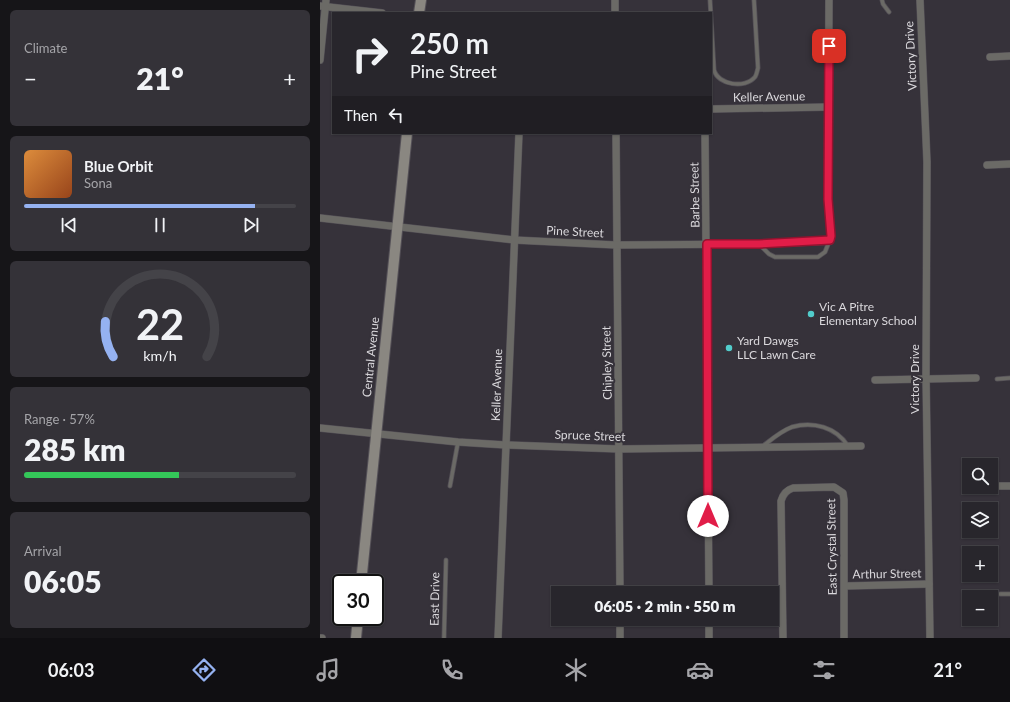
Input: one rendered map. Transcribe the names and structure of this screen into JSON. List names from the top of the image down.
{
  "streets": {
    "street": [
      "Victory Drive",
      "Keller Avenue",
      "Barbe Street",
      "Pine Street",
      "Central Avenue",
      "Chipley Street",
      "Spruce Street",
      "East Crystal Street",
      "Arthur Street"
    ],
    "lane": ["East Drive"]
  },
  "crossings": [
    ["Victory Drive", "Arthur Street"],
    ["Keller Avenue", "Pine Street"],
    ["Keller Avenue", "Spruce Street"],
    ["Barbe Street", "Pine Street"],
    ["Barbe Street", "Spruce Street"],
    ["Pine Street", "Central Avenue"],
    ["Pine Street", "Chipley Street"],
    ["Central Avenue", "Spruce Street"],
    ["Chipley Street", "Spruce Street"],
    ["East Crystal Street", "Arthur Street"]
  ],
  "places": ["Vic A Pitre Elementary School", "Yard Dawgs LLC Lawn Care"],
  "page": {
    "tile": [
      "Climate",
      ["Range · 57%", "285 km"],
      ["Arrival", "06:05"]
    ],
    "turn": ["250 m", "Pine Street"],
    "heat": ["−", "21°", "+"],
    "then": "Then",
    "song": ["Blue Orbit", "Sona"],
    "map_buttons": ["+", "−"],
    "limit": "30",
    "trip": "06:05 · 2 min · 550 m",
    "tabs": ["06:03", "21°"],
    "gauge": ["22", "km/h"]
  }
}
